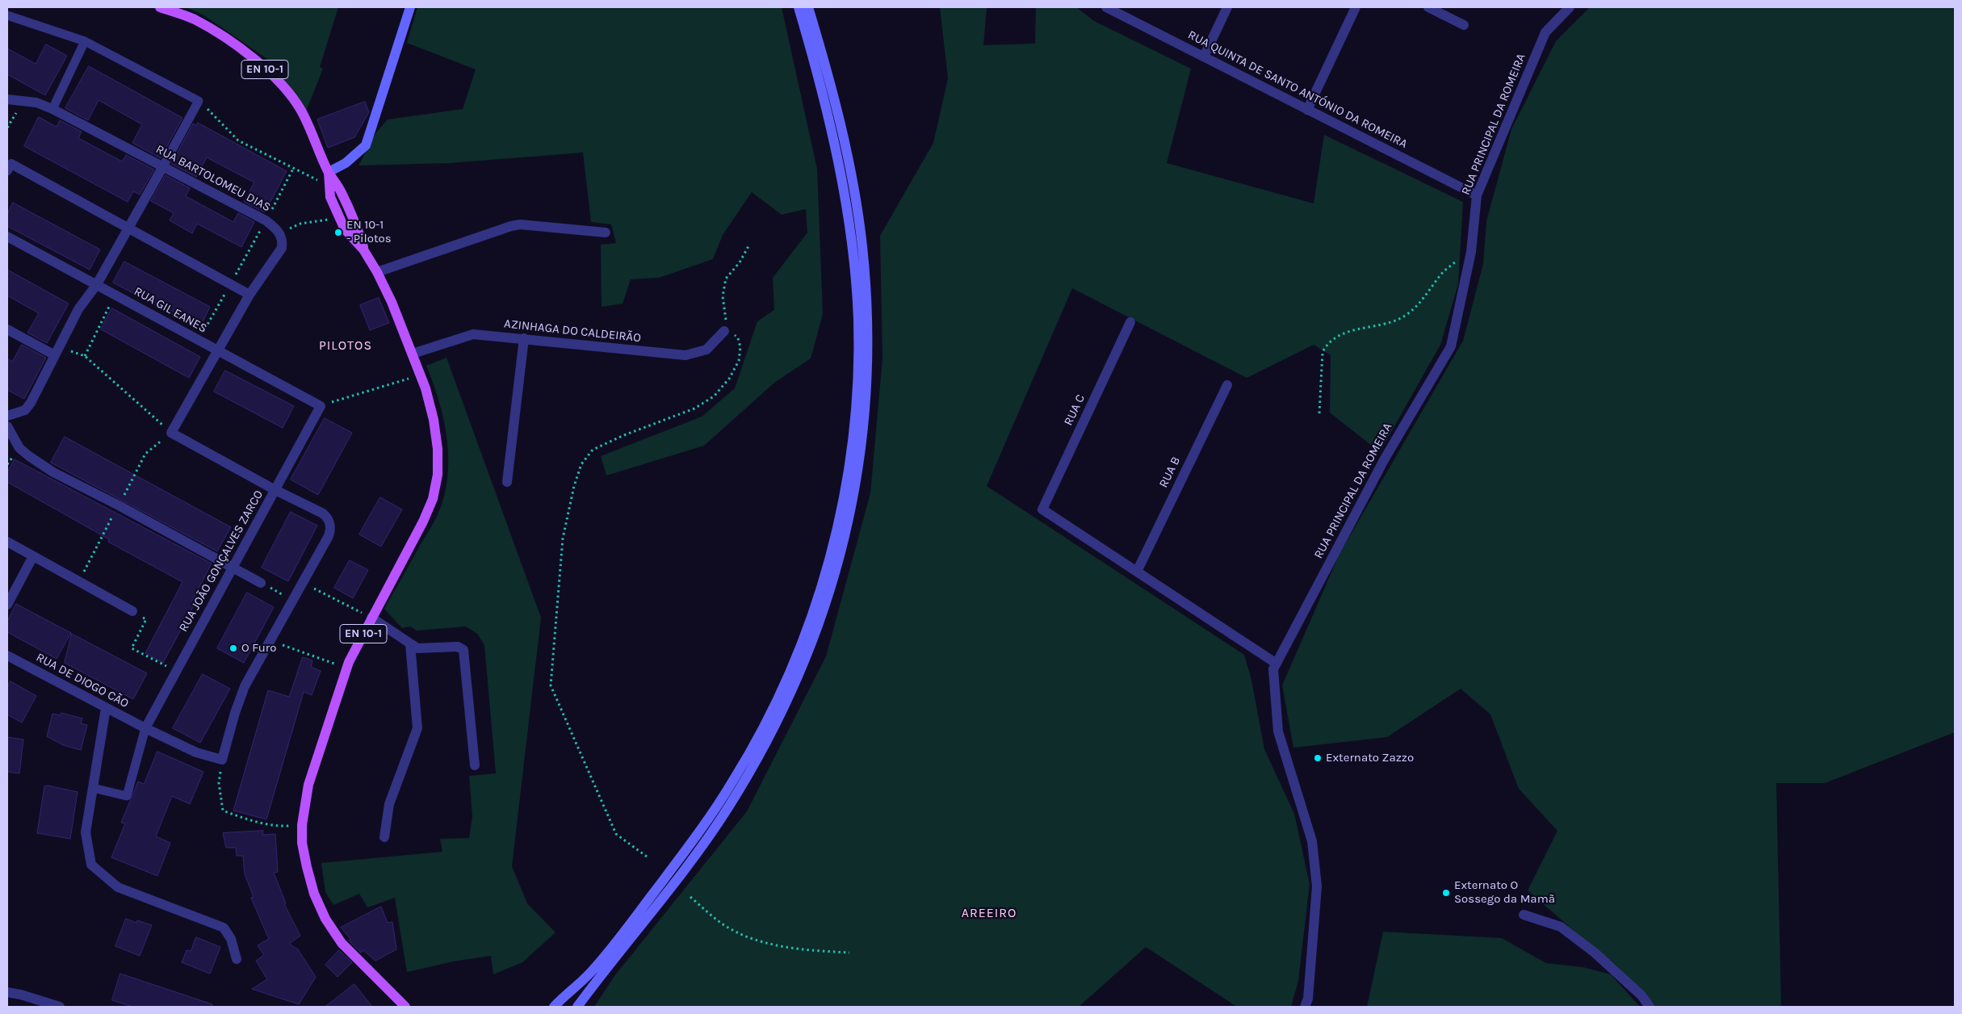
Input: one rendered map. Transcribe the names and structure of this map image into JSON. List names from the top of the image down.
{
  "streets": {
    "main road": ["EN 10-1"],
    "street": [
      "RUA QUINTA DE SANTO ANTÓNIO DA ROMEIRA",
      "RUA PRINCIPAL DA ROMEIRA",
      "RUA BARTOLOMEU DIAS",
      "RUA GIL EANES",
      "AZINHAGA DO CALDEIRÃO",
      "RUA C",
      "RUA B",
      "RUA JOÃO GONÇALVES ZARCO",
      "RUA DE DIOGO CÃO"
    ]
  },
  "crossings": [
    ["EN 10-1", "AZINHAGA DO CALDEIRÃO"],
    ["RUA QUINTA DE SANTO ANTÓNIO DA ROMEIRA", "RUA PRINCIPAL DA ROMEIRA"],
    ["RUA GIL EANES", "RUA JOÃO GONÇALVES ZARCO"],
    ["RUA C", "RUA B"],
    ["RUA JOÃO GONÇALVES ZARCO", "RUA DE DIOGO CÃO"]
  ],
  "districts": ["PILOTOS", "AREEIRO"],
  "places": [
    "EN 10-1 - Pilotos",
    "O Furo",
    "Externato Zazzo",
    "Externato O Sossego da Mamã"
  ]
}
